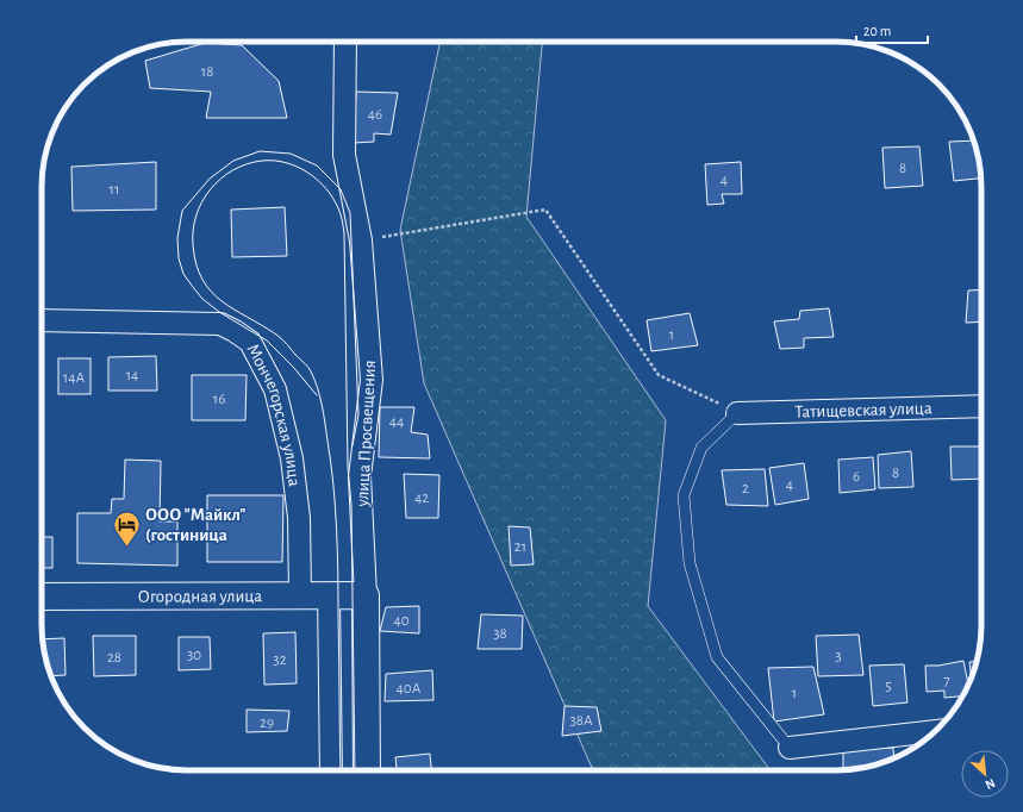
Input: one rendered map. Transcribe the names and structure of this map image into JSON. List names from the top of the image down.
{
  "streets": {
    "street": [
      "Татищевская улица",
      "Мончегорская улица",
      "улица Просвещения",
      "Огородная улица"
    ]
  },
  "crossings": [
    ["Мончегорская улица", "Огородная улица"],
    ["улица Просвещения", "Огородная улица"]
  ],
  "places": {
    "hotel": ["ООО \"Майкл\" (гостиница"]
  },
  "house_numbers": [
    "18",
    "46",
    "8",
    "4",
    "11",
    "1",
    "14",
    "14А",
    "16",
    "44",
    "8",
    "6",
    "4",
    "2",
    "42",
    "21",
    "40",
    "38",
    "30",
    "3",
    "28",
    "32",
    "7",
    "5",
    "40А",
    "1",
    "38А",
    "29"
  ],
  "scale_bar": "20 m",
  "north": "bottom right"
}
